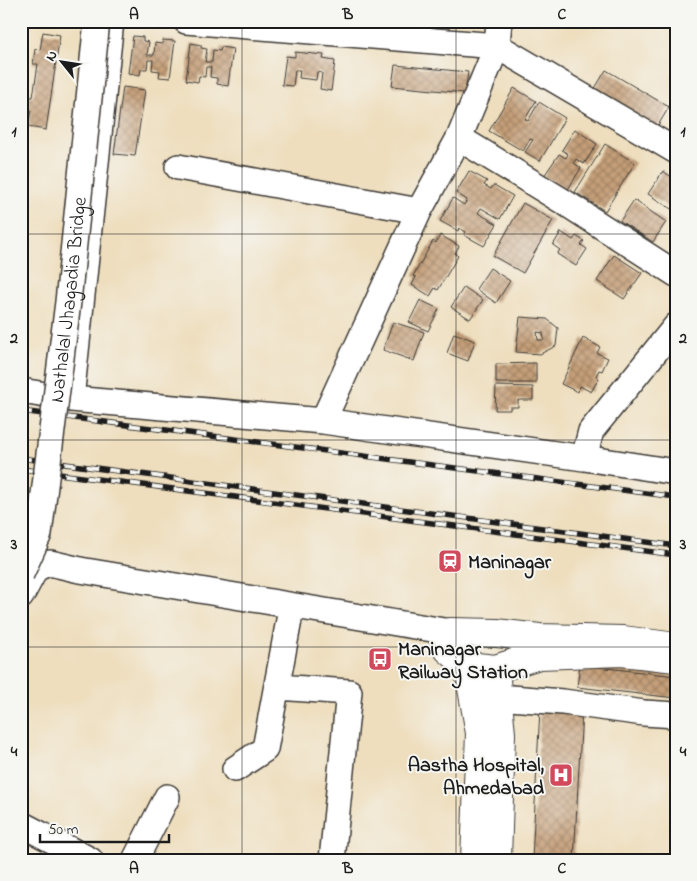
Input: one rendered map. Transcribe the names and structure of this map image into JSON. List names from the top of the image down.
{
  "streets": {
    "street": ["Nathalal Jhagadia Bridge"]
  },
  "places": {
    "station": ["Maninagar"],
    "bus stop": ["Maninagar Railway Station"],
    "hospital": ["Aastha Hospital, Ahmedabad"]
  },
  "scale_bar": "50 m",
  "north": "top left",
  "grid": {
    "columns": ["A", "B", "C"],
    "rows": [
      "1",
      "2",
      "3",
      "4"
    ]
  }
}
